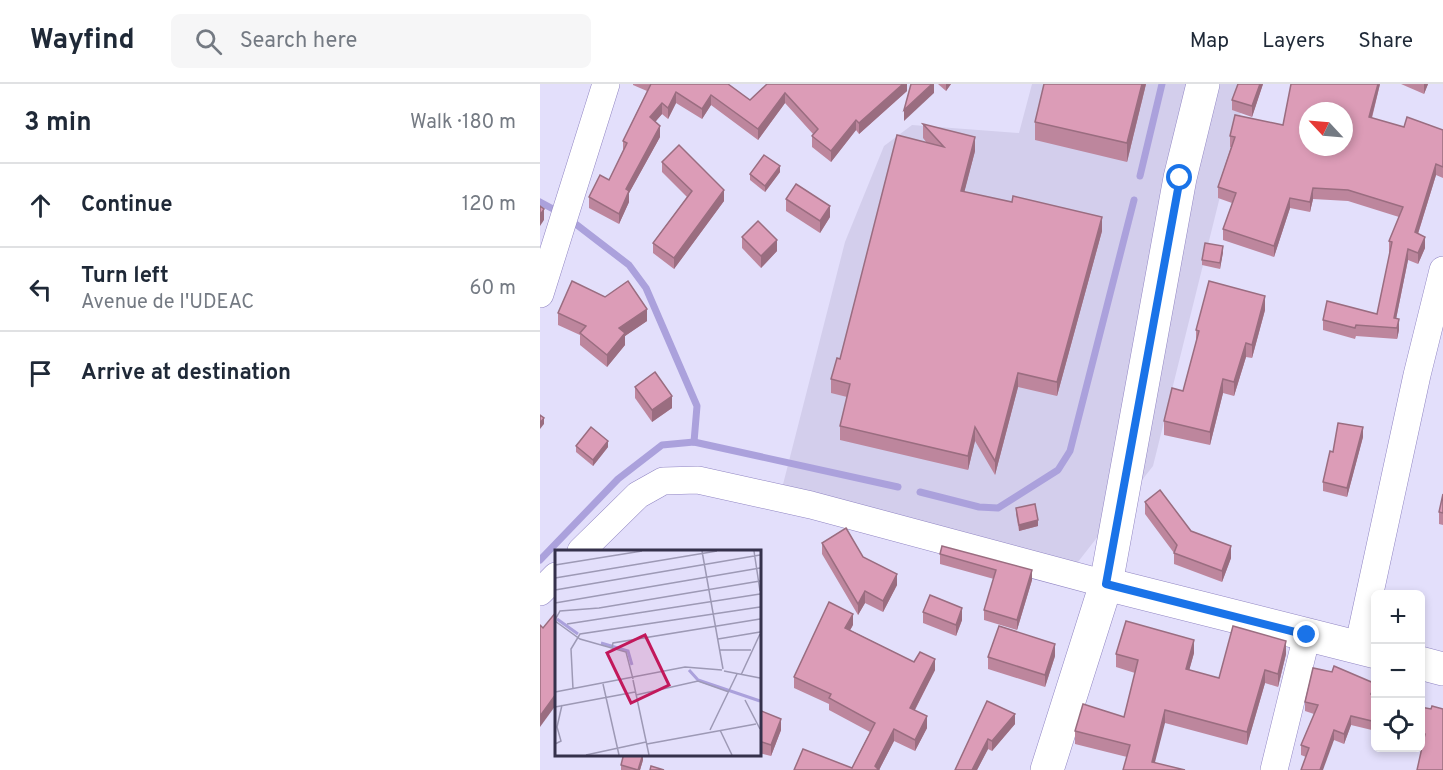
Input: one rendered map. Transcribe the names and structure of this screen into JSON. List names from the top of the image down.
{
  "north": "top left",
  "page": {
    "header": "Wayfind",
    "search": "Search here",
    "nav": ["Map", "Layers", "Share"],
    "heading": ["3 min", "Walk · 180 m"],
    "list": [
      ["Continue", "120 m"],
      ["Turn left", "Avenue de I'UDEAC", "60 m"],
      "Arrive at destination"
    ],
    "map_buttons": ["+", "−"]
  }
}
